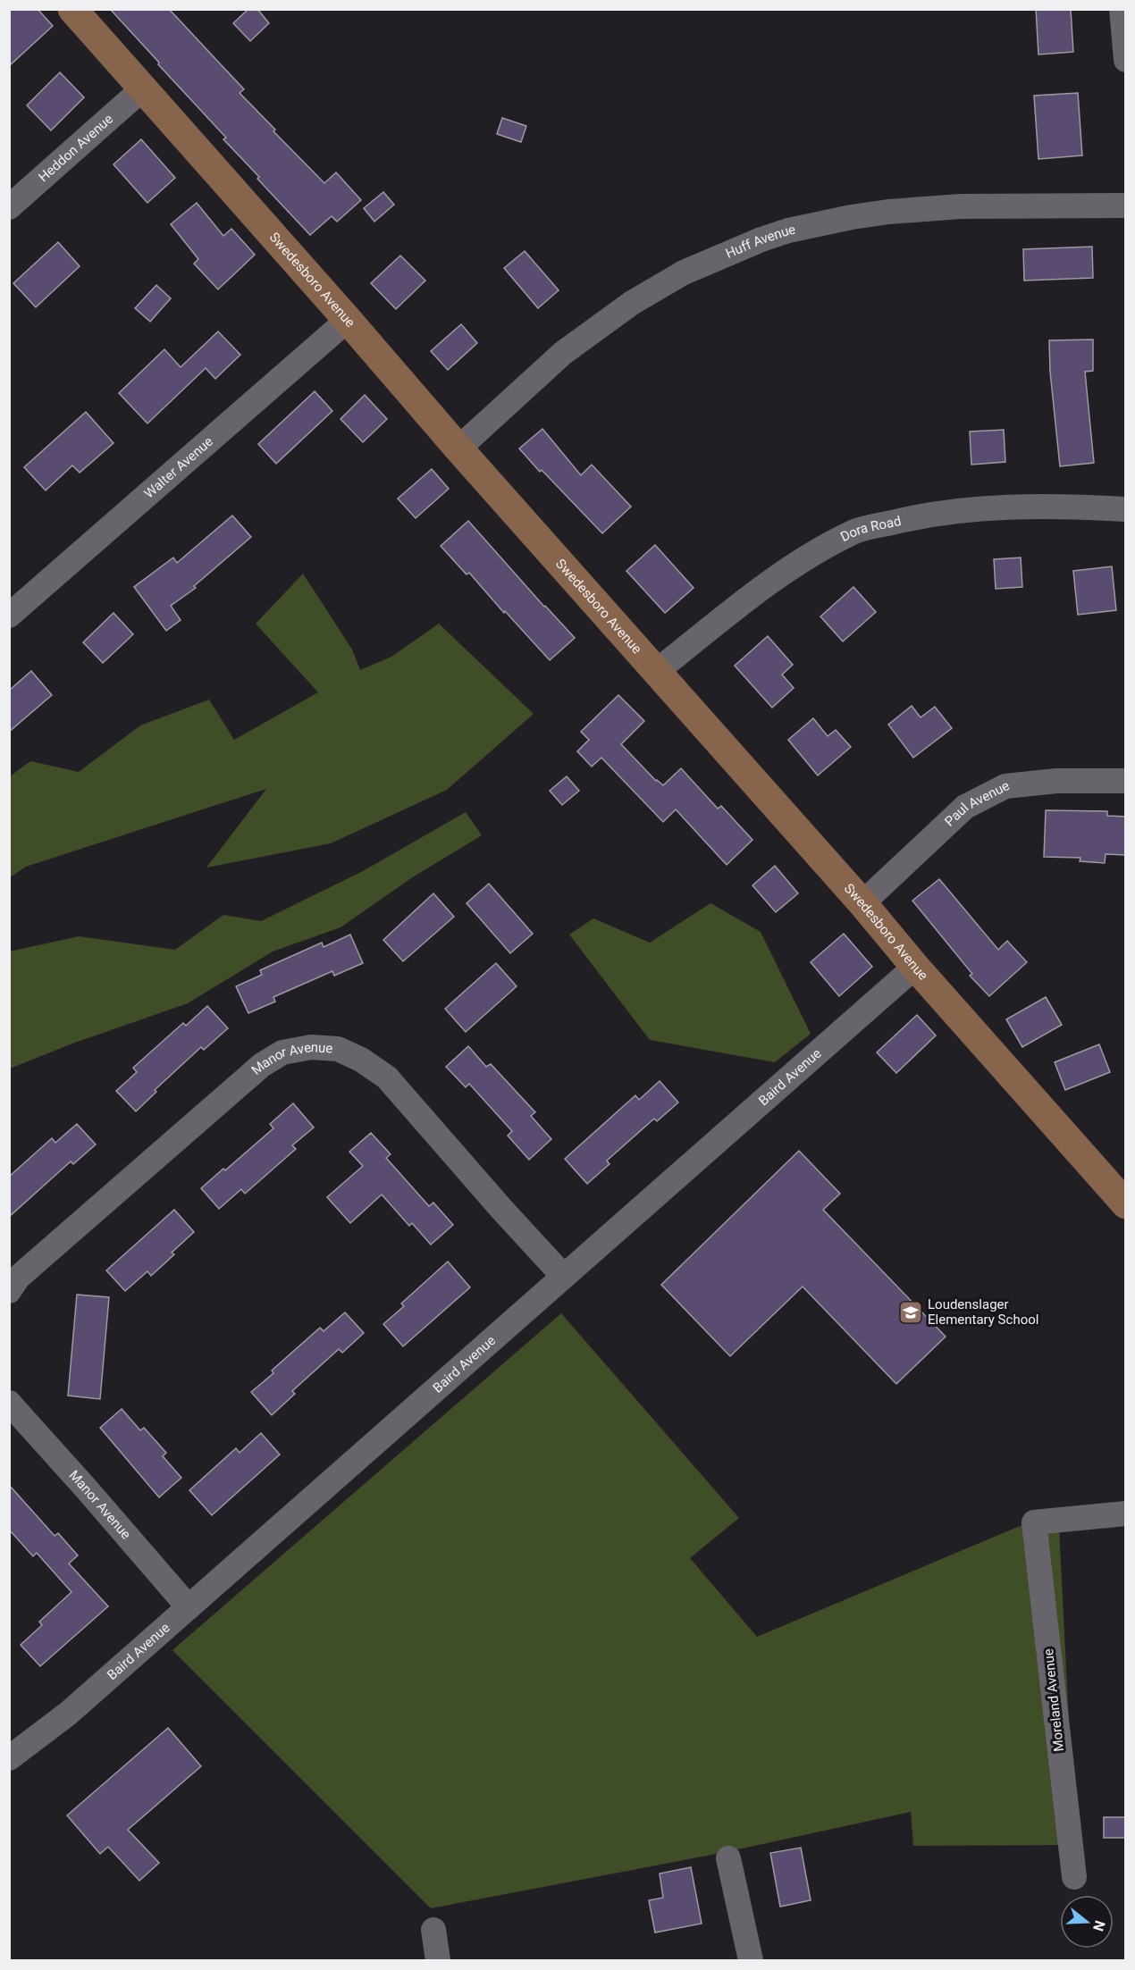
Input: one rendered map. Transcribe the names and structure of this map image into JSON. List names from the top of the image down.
{
  "streets": {
    "street": [
      "Heddon Avenue",
      "Huff Avenue",
      "Swedesboro Avenue",
      "Walter Avenue",
      "Dora Road",
      "Paul Avenue",
      "Manor Avenue",
      "Baird Avenue",
      "Moreland Avenue"
    ]
  },
  "crossings": [
    ["Heddon Avenue", "Swedesboro Avenue"],
    ["Huff Avenue", "Swedesboro Avenue"],
    ["Swedesboro Avenue", "Walter Avenue"],
    ["Swedesboro Avenue", "Dora Road"],
    ["Swedesboro Avenue", "Paul Avenue"],
    ["Swedesboro Avenue", "Baird Avenue"],
    ["Manor Avenue", "Baird Avenue"]
  ],
  "places": {
    "school or university": ["Loudenslager Elementary School"]
  },
  "north": "right"
}
